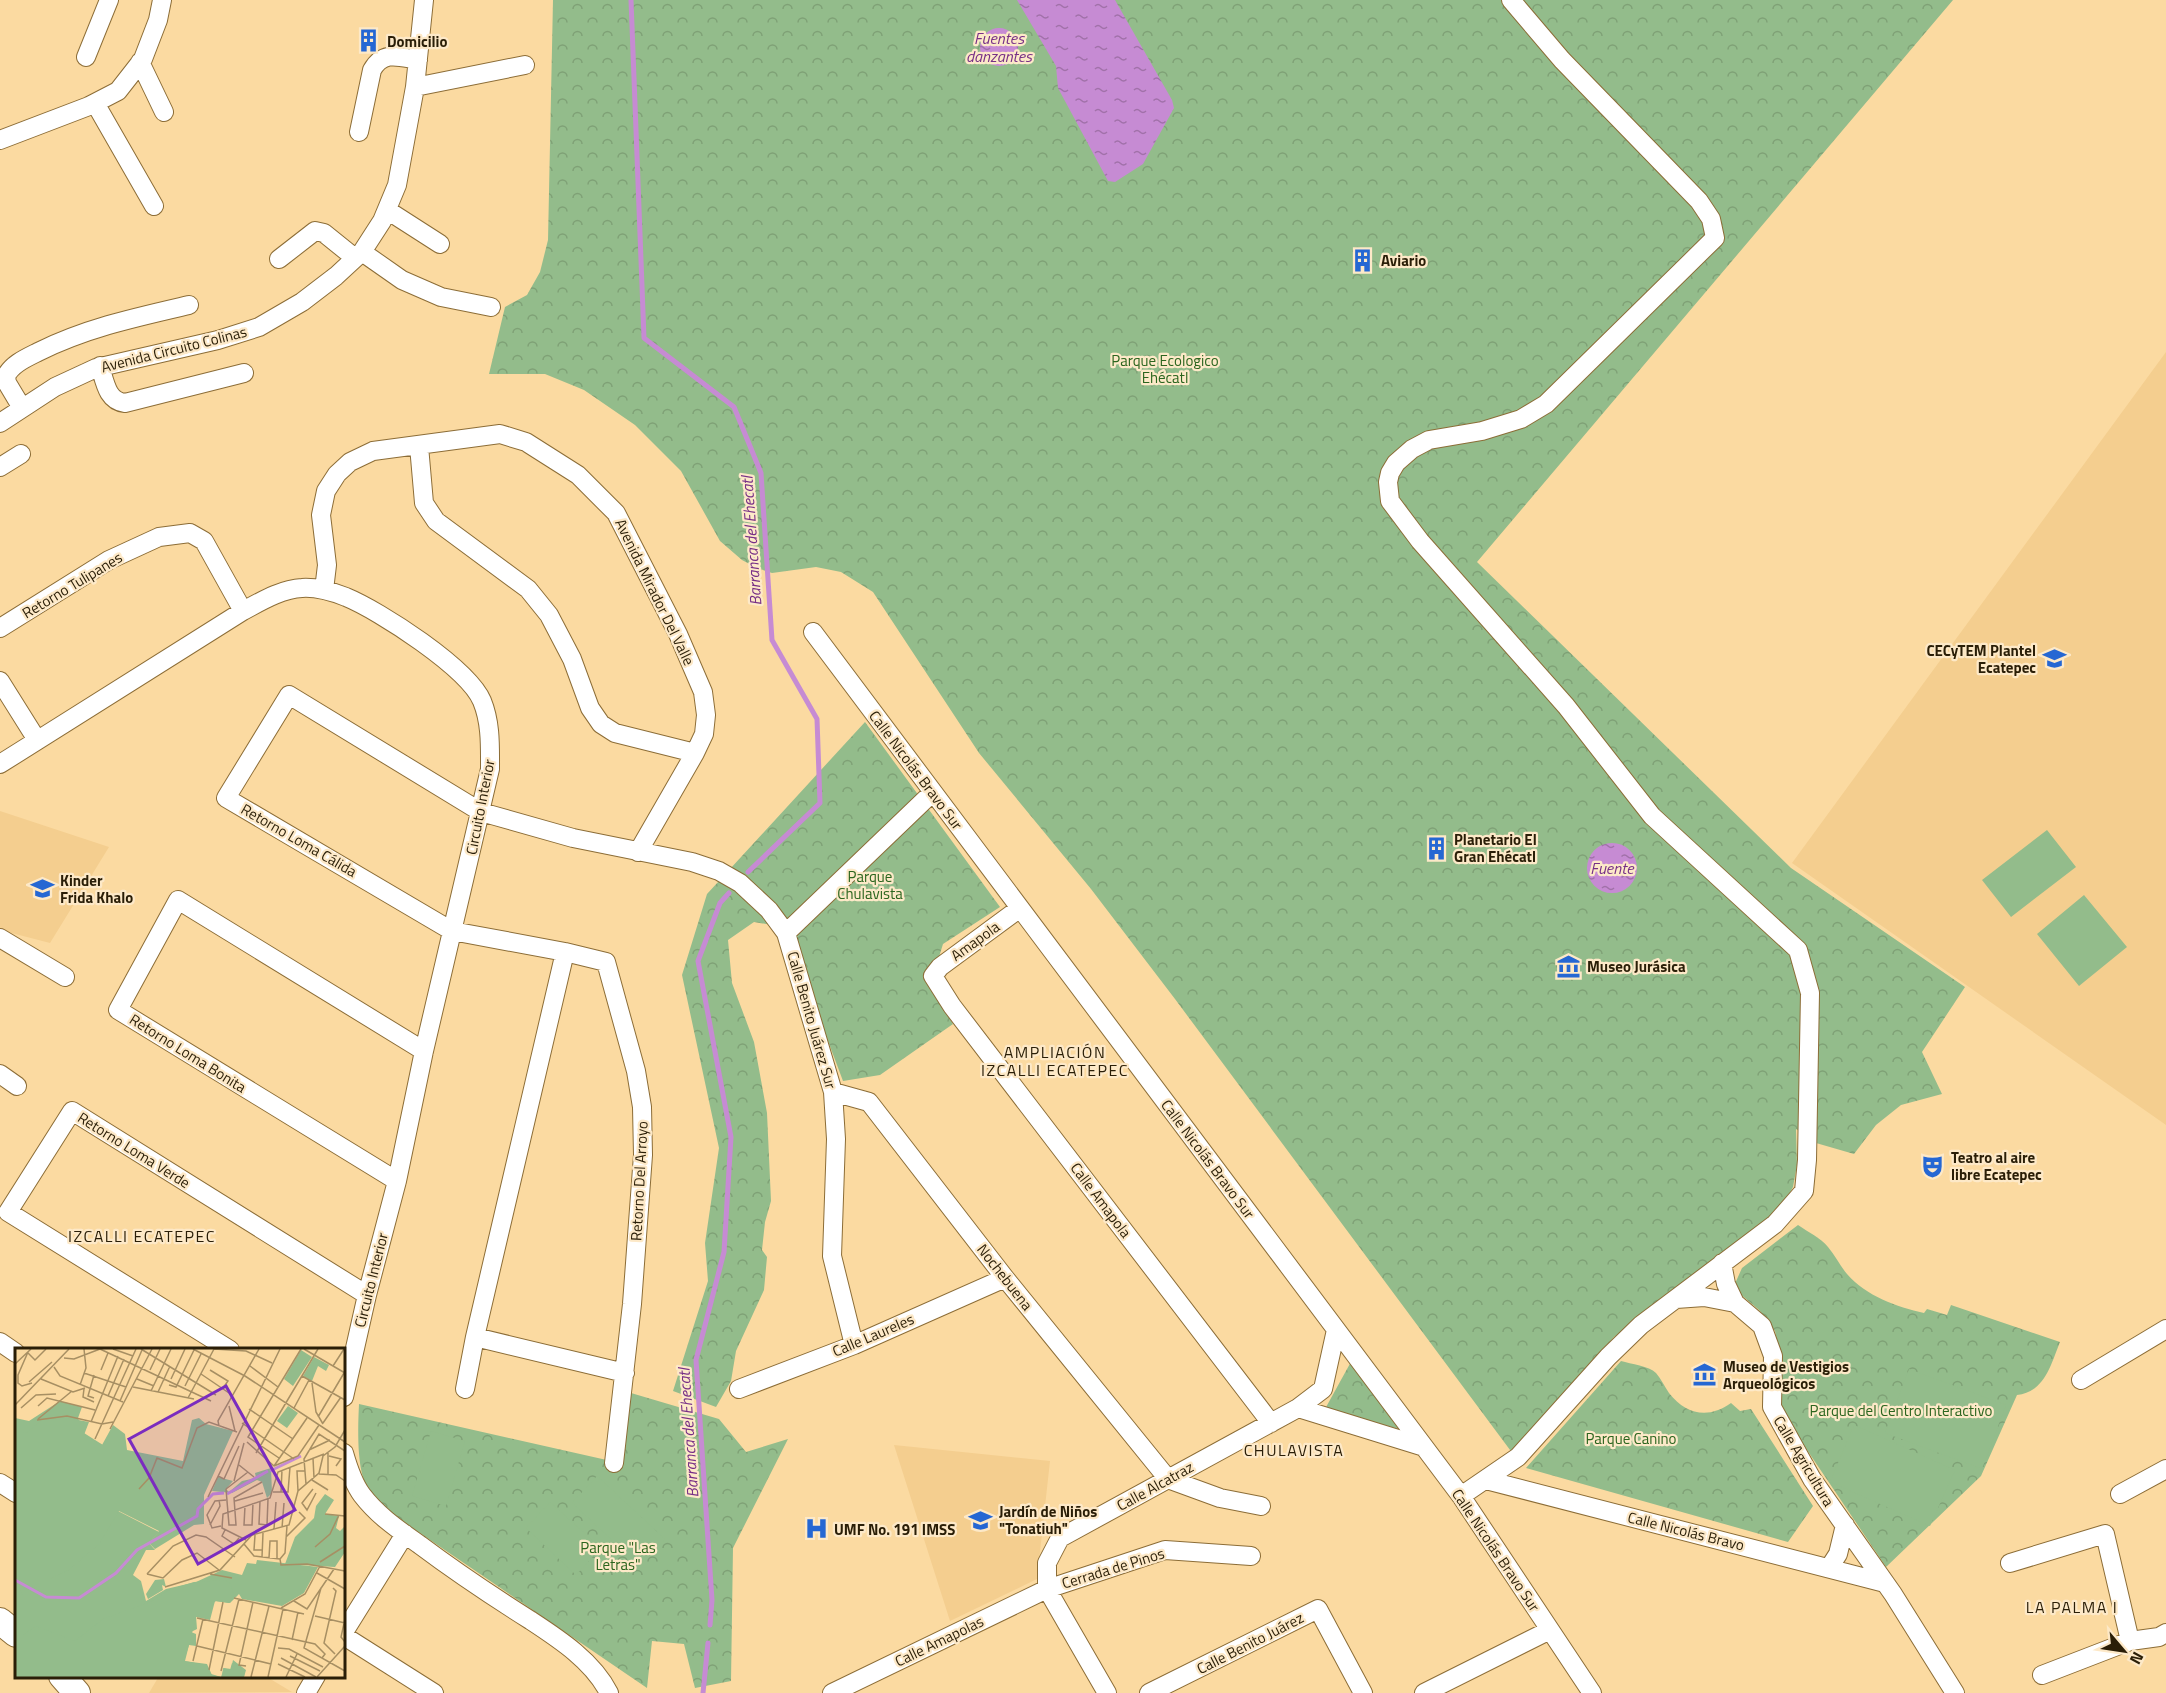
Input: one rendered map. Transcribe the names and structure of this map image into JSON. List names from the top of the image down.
{
  "streets": {
    "street": [
      "Avenida Circuito Colinas",
      "Retorno Tulipanes",
      "Avenida Mirador Del Valle",
      "Calle Nicolás Bravo Sur",
      "Circuito Interior",
      "Retorno Loma Cálida",
      "Amapola",
      "Calle Benito Juárez Sur",
      "Retorno Loma Bonita",
      "Retorno Loma Verde",
      "Retorno Del Arroyo",
      "Calle Amapola",
      "Nochebuena",
      "Calle Laureles",
      "Calle Agricultura",
      "Calle Alcatraz",
      "Calle Nicolás Bravo",
      "Cerrada de Pinos",
      "Calle Amapolas",
      "Calle Benito Juárez"
    ]
  },
  "crossings": [
    ["Retorno Tulipanes", "Circuito Interior"],
    ["Avenida Mirador Del Valle", "Circuito Interior"],
    ["Calle Nicolás Bravo Sur", "Amapola"],
    ["Calle Nicolás Bravo Sur", "Calle Benito Juárez Sur"],
    ["Calle Nicolás Bravo Sur", "Calle Alcatraz"],
    ["Circuito Interior", "Retorno Loma Cálida"],
    ["Circuito Interior", "Retorno Loma Bonita"],
    ["Circuito Interior", "Retorno Loma Verde"],
    ["Circuito Interior", "Retorno Del Arroyo"],
    ["Retorno Loma Cálida", "Retorno Del Arroyo"],
    ["Amapola", "Calle Amapola"],
    ["Calle Benito Juárez Sur", "Nochebuena"],
    ["Calle Benito Juárez Sur", "Calle Laureles"],
    ["Calle Amapola", "Calle Alcatraz"],
    ["Nochebuena", "Calle Laureles"],
    ["Nochebuena", "Calle Alcatraz"],
    ["Calle Agricultura", "Calle Nicolás Bravo"],
    ["Calle Alcatraz", "Cerrada de Pinos"],
    ["Calle Alcatraz", "Calle Amapolas"],
    ["Cerrada de Pinos", "Calle Amapolas"]
  ],
  "districts": [
    "AMPLIACIÓN IZCALLI ECATEPEC",
    "IZCALLI ECATEPEC",
    "CHULAVISTA",
    "LA PALMA I"
  ],
  "water": ["Fuentes danzantes", "Barranca del Ehecatl", "Fuente"],
  "parks": [
    "Parque Ecologico Ehécatl",
    "Parque Chulavista",
    "Parque del Centro Interactivo",
    "Parque Canino",
    "Parque \"Las Letras\""
  ],
  "places": {
    "building": ["Domicilio", "Aviario", "Planetario El Gran Ehécatl"],
    "school or university": ["CECyTEM Plantel Ecatepec", "Kinder Frida Khalo", "Jardín de Niños \"Tonatiuh\""],
    "museum": ["Museo Jurásica", "Museo de Vestigios Arqueológicos"],
    "theatre": ["Teatro al aire libre Ecatepec"],
    "hospital": ["UMF No. 191 IMSS"]
  },
  "north": "bottom right"
}
